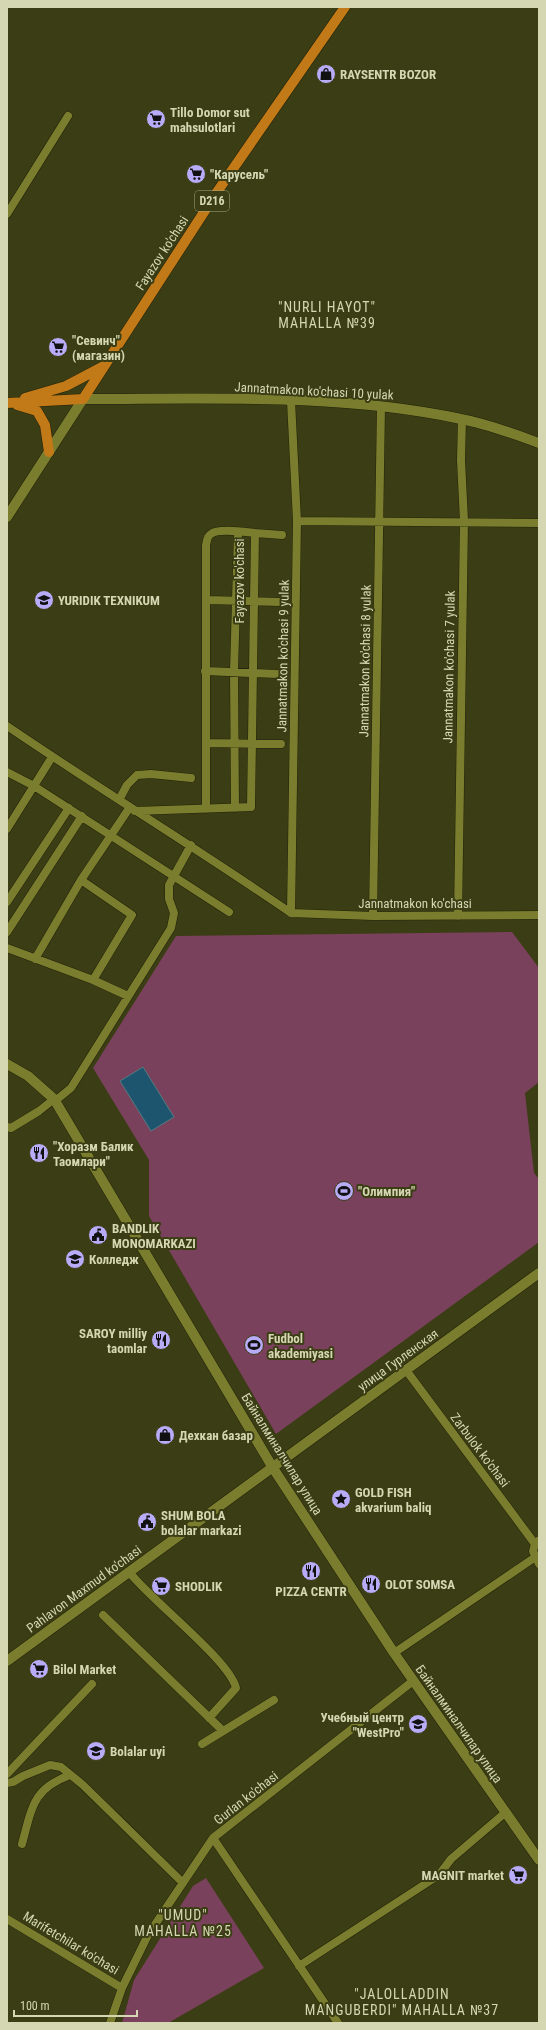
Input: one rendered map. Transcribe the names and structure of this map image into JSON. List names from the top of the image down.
{
  "streets": {
    "main road": ["D216", "Fayazov ko'chasi"],
    "street": [
      "Jannatmakon ko'chasi 10 yulak",
      "Jannatmakon ko'chasi 9 yulak",
      "Jannatmakon ko'chasi 8 yulak",
      "Jannatmakon ko'chasi 7 yulak",
      "Jannatmakon ko'chasi",
      "улица Гурленская",
      "Zarbulok ko'chasi",
      "Байналминалчилар улица",
      "Pahlavon Maxmud ko'chasi",
      "Gurlan ko'chasi",
      "Marifetchilar ko'chasi"
    ]
  },
  "crossings": [
    ["Fayazov ko'chasi", "Jannatmakon ko'chasi 10 yulak"],
    ["Jannatmakon ko'chasi 10 yulak", "Jannatmakon ko'chasi 9 yulak"],
    ["Jannatmakon ko'chasi 10 yulak", "Jannatmakon ko'chasi 8 yulak"],
    ["Jannatmakon ko'chasi 10 yulak", "Jannatmakon ko'chasi 7 yulak"],
    ["Jannatmakon ko'chasi 9 yulak", "Jannatmakon ko'chasi"],
    ["Jannatmakon ko'chasi 8 yulak", "Jannatmakon ko'chasi"],
    ["Jannatmakon ko'chasi 7 yulak", "Jannatmakon ko'chasi"],
    ["улица Гурленская", "Zarbulok ko'chasi"],
    ["улица Гурленская", "Байналминалчилар улица"],
    ["улица Гурленская", "Pahlavon Maxmud ko'chasi"],
    ["Zarbulok ko'chasi", "Байналминалчилар улица"],
    ["Байналминалчилар улица", "Pahlavon Maxmud ko'chasi"],
    ["Байналминалчилар улица", "Gurlan ko'chasi"]
  ],
  "districts": ["\"NURLI HAYOT\" MAHALLA №39", "\"UMUD\" MAHALLA №25", "\"JALOLLADDIN MANGUBERDI\" MAHALLA №37"],
  "places": {
    "shop": ["RAYSENTR BOZOR", "Дехкан базар"],
    "supermarket": [
      "Tillo Domor sut mahsulotlari",
      "\"Карусель\"",
      "\"Севинч\" (магазин)",
      "SHODLIK",
      "Bilol Market",
      "MAGNIT market"
    ],
    "school or university": [
      "YURIDIK TEXNIKUM",
      "Колледж",
      "Учебный центр \"WestPro\"",
      "Bolalar uyi"
    ],
    "restaurant": [
      "\"Хоразм Балик Таомлари\"",
      "SAROY milliy taomlar",
      "PIZZA CENTR",
      "OLOT SOMSA"
    ],
    "sports": ["\"Олимпия\"", "Fudbol akademiyasi"],
    "public building": ["BANDLIK MONOMARKAZI", "SHUM BOLA bolalar markazi"],
    "place": ["GOLD FISH akvarium baliq"]
  },
  "scale_bar": "100 m"
}
